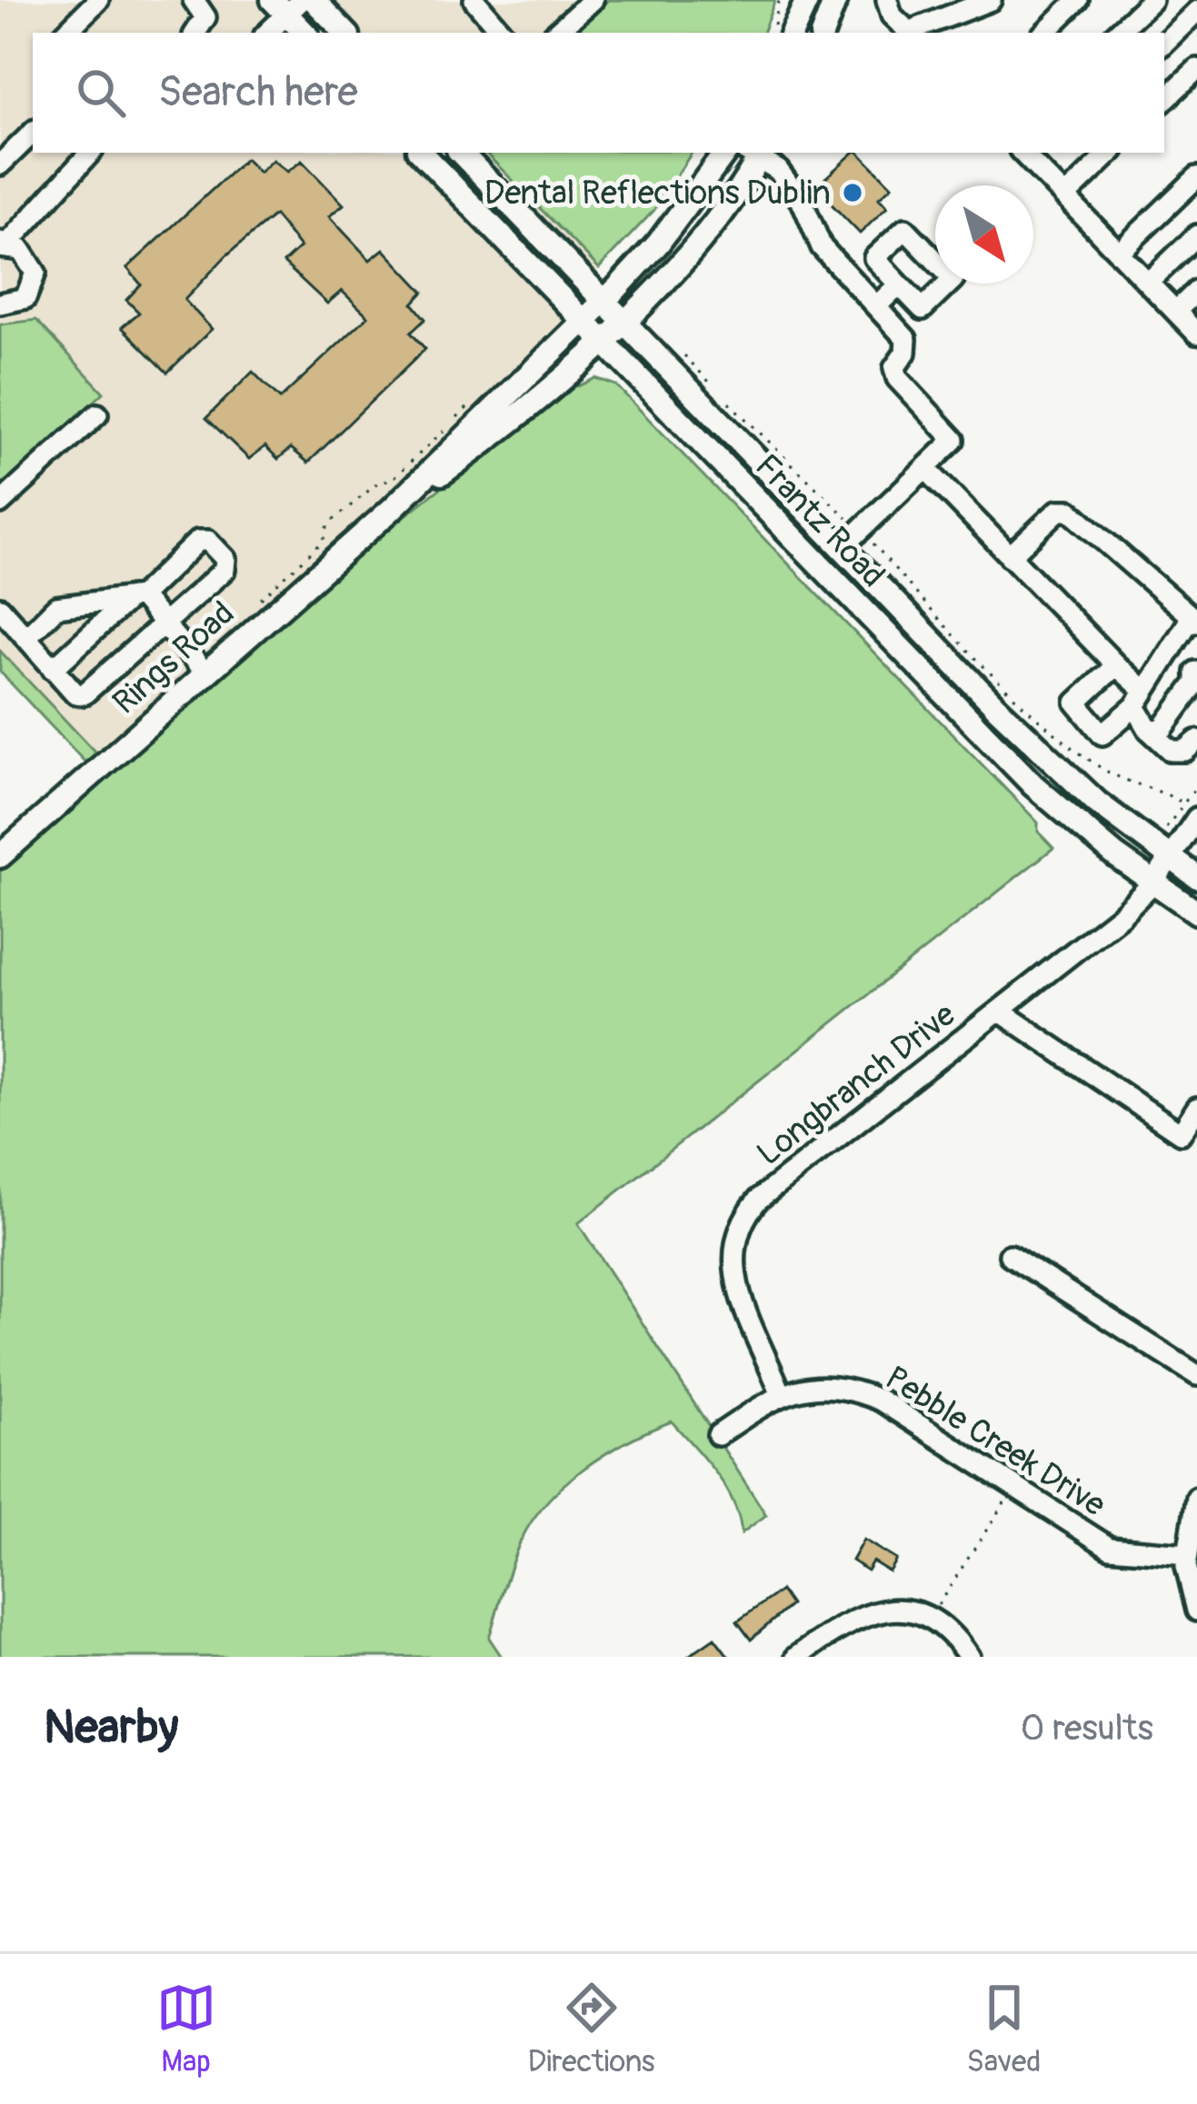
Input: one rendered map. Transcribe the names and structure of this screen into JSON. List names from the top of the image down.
{
  "streets": {
    "main road": ["Frantz Road", "Rings Road"],
    "street": ["Longbranch Drive", "Pebble Creek Drive"]
  },
  "crossings": [
    ["Frantz Road", "Rings Road"],
    ["Frantz Road", "Longbranch Drive"],
    ["Longbranch Drive", "Pebble Creek Drive"]
  ],
  "places": ["Dental Reflections Dublin"],
  "north": "bottom right",
  "page": {
    "search": "Search here",
    "heading": ["Nearby", "0 results"],
    "nav": ["Map", "Directions", "Saved"]
  }
}
